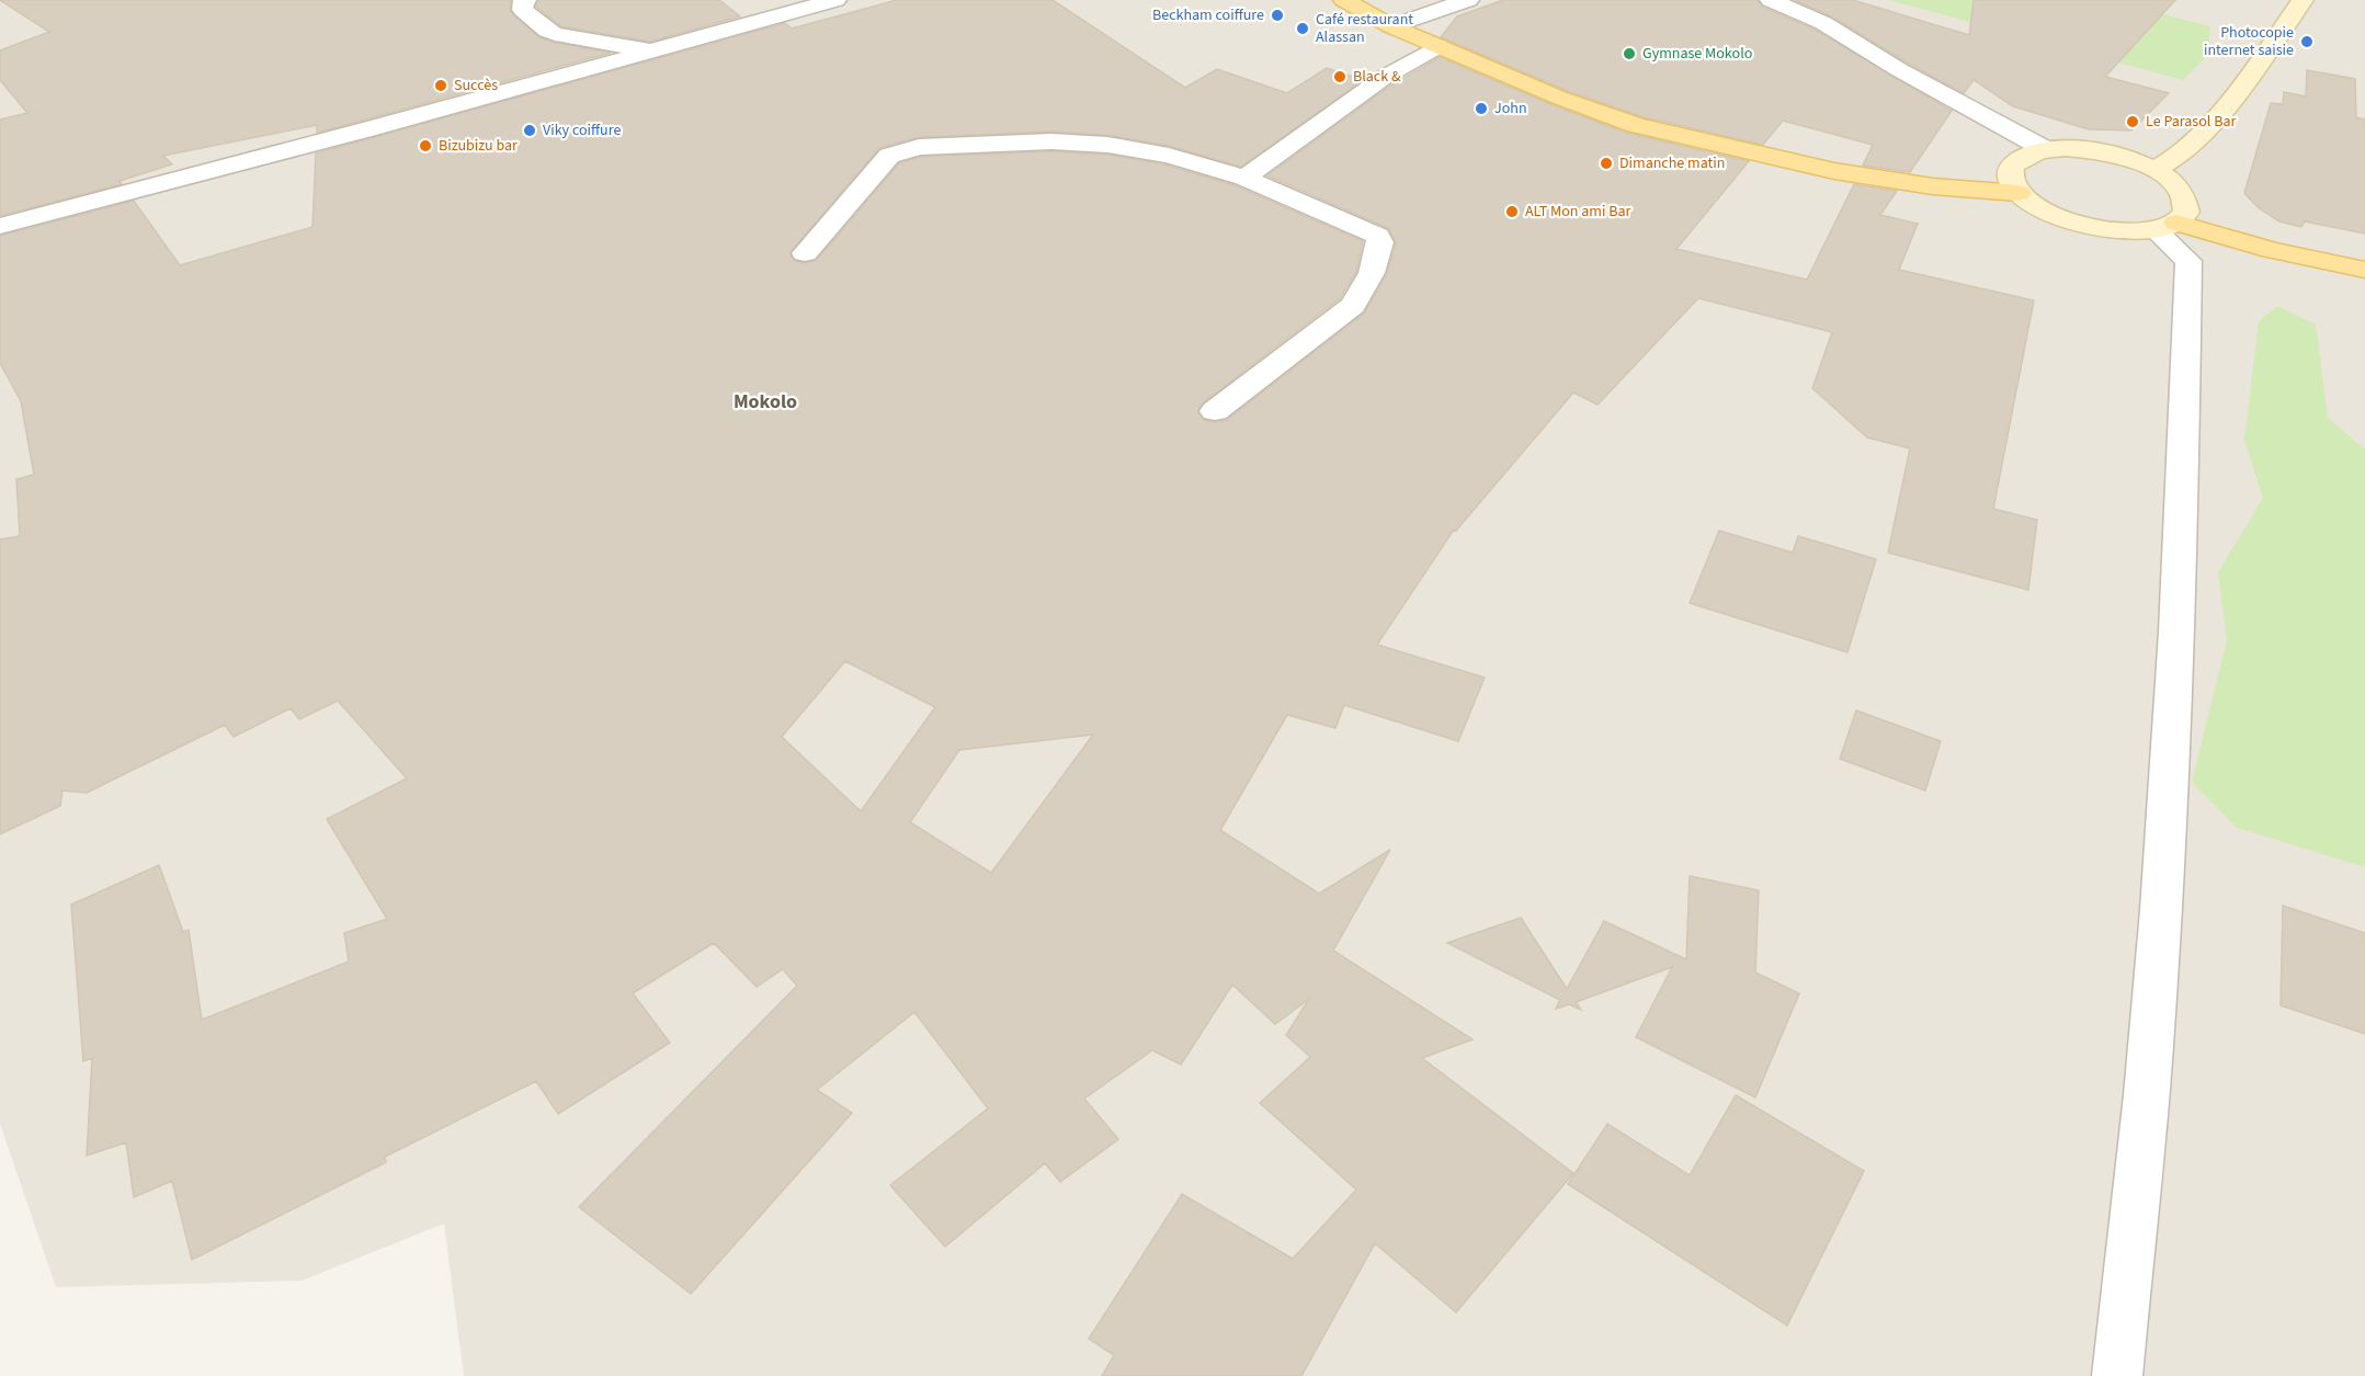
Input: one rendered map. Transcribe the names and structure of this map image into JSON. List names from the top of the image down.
{
  "districts": ["Mokolo"],
  "places": [
    "Beckham coiffure",
    "Café restaurant Alassan",
    "Photocopie internet saisie",
    "Gymnase Mokolo",
    "Black &",
    "Succès",
    "John",
    "Le Parasol Bar",
    "Viky coiffure",
    "Bizubizu bar",
    "Dimanche matin",
    "ALT Mon ami Bar"
  ]
}
